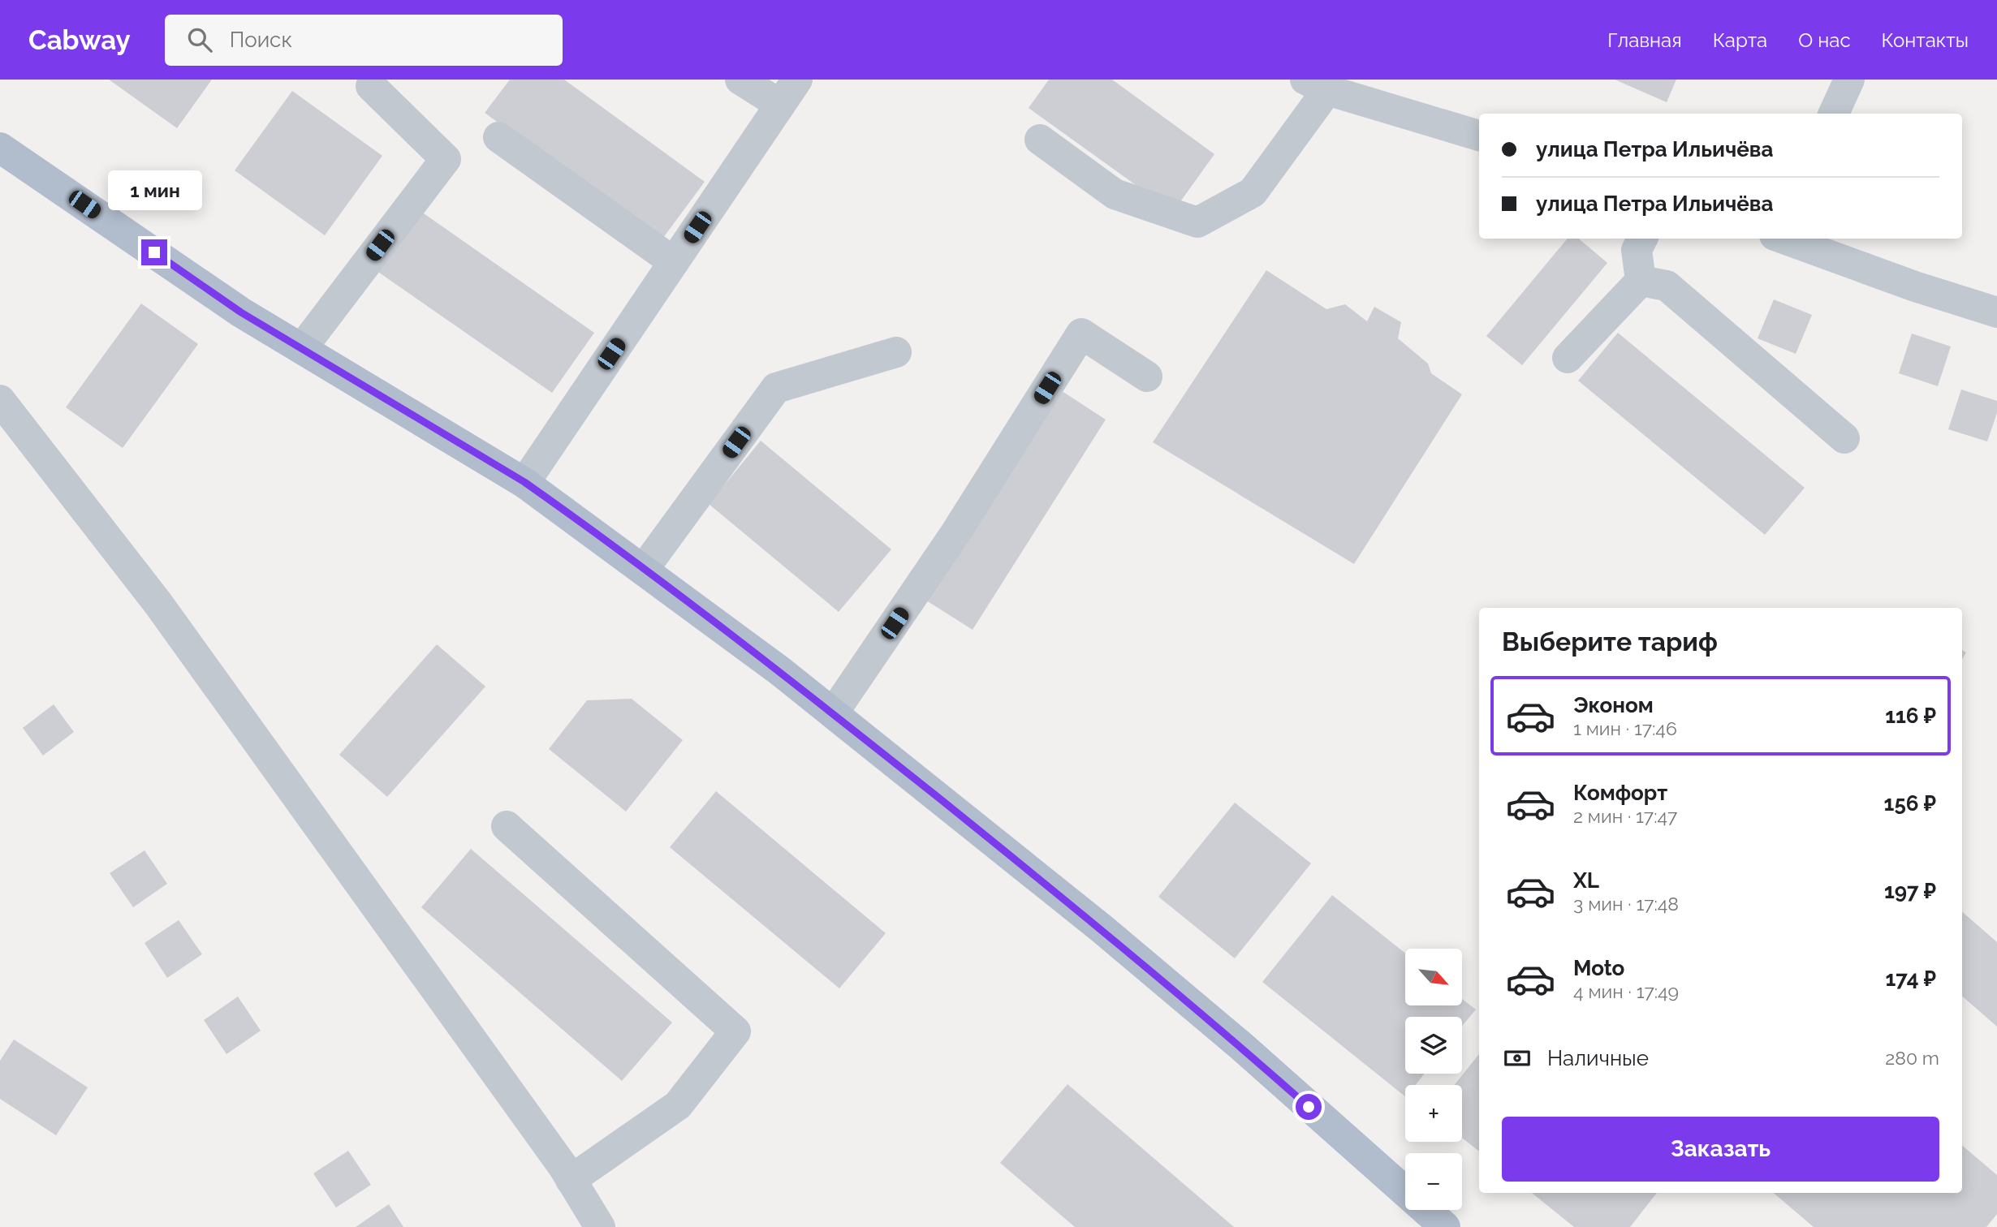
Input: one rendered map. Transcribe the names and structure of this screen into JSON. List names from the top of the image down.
{
  "north": "bottom right",
  "page": {
    "header": "Cabway",
    "search": "Поиск",
    "nav": [
      "Главная",
      "Карта",
      "О нас",
      "Контакты"
    ],
    "banner": ["улица Петра Ильичёва", "улица Петра Ильичёва"],
    "bubble": "1 мин",
    "heading": "Выберите тариф",
    "list": [
      {
        "name": "Эконом",
        "note": "1 мин · 17:46",
        "value": "116 ₽"
      },
      {
        "name": "Комфорт",
        "note": "2 мин · 17:47",
        "value": "156 ₽"
      },
      {
        "name": "XL",
        "note": "3 мин · 17:48",
        "value": "197 ₽"
      },
      {
        "name": "Moto",
        "note": "4 мин · 17:49",
        "value": "174 ₽"
      }
    ],
    "map_buttons": ["+", "−"],
    "pay": ["Наличные", "280 m"],
    "buttons": "Заказать"
  }
}
